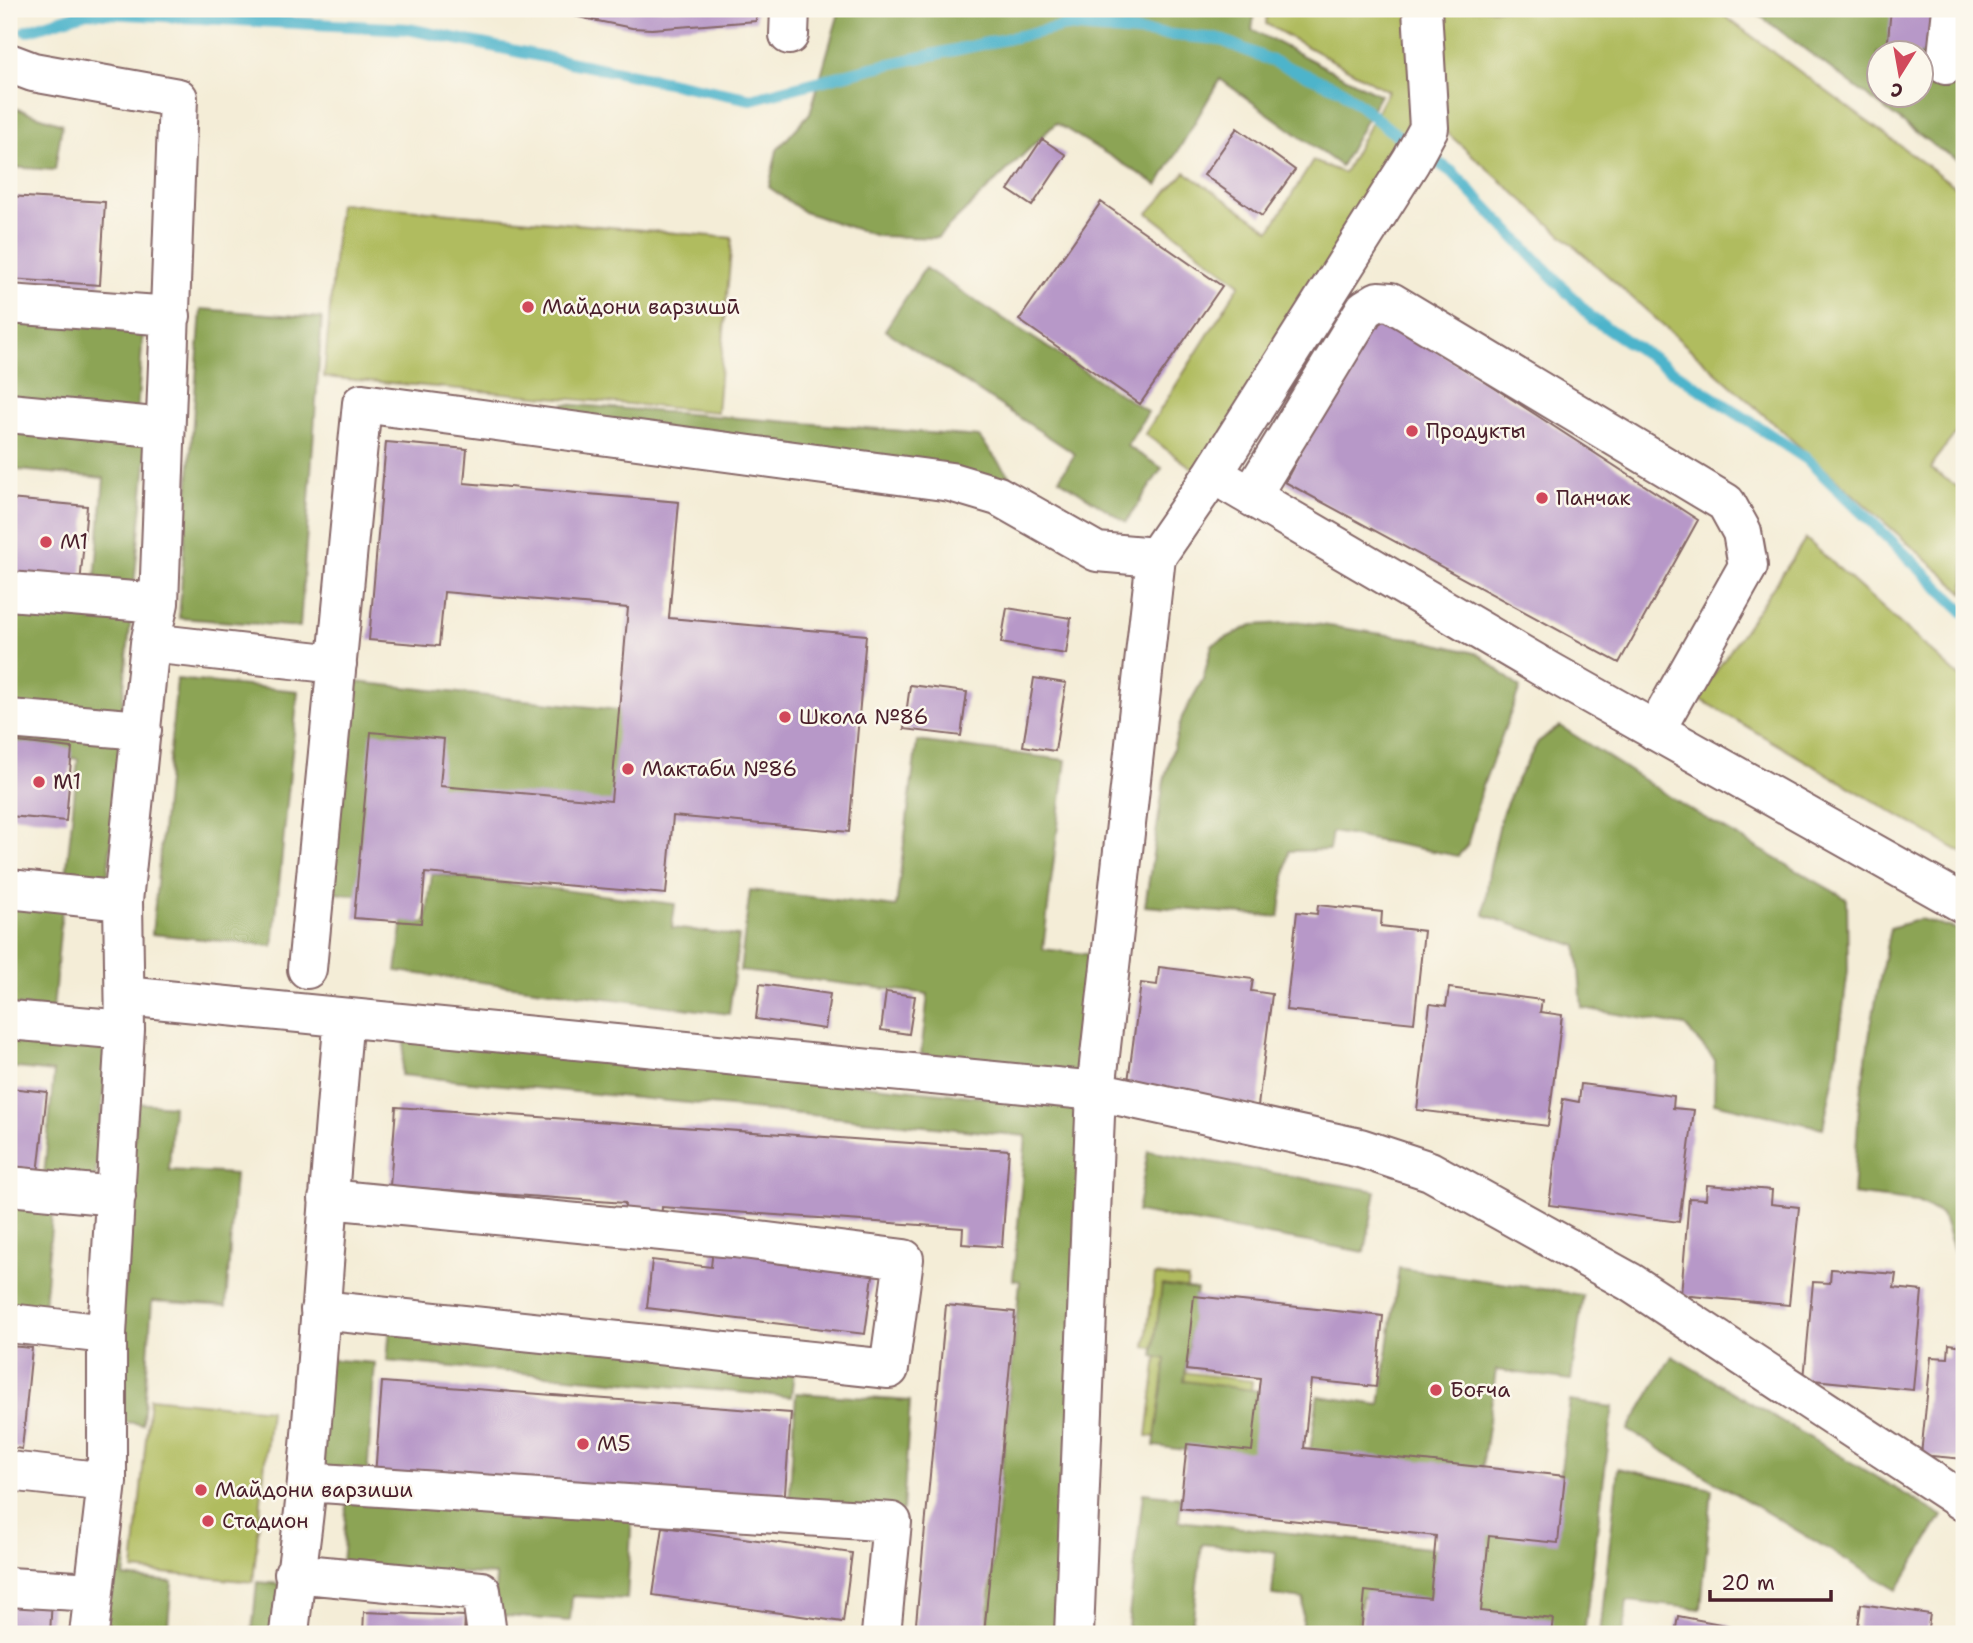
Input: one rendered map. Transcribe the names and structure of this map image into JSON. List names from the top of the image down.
{
  "places": [
    "Майдони варзишӣ",
    "Продукты",
    "Панчак",
    "М1",
    "Школа №86",
    "Мактаби №86",
    "M1",
    "Боғча",
    "М5",
    "Майдони варзиши",
    "Стадион"
  ],
  "scale_bar": "20 m",
  "north": "bottom"
}
